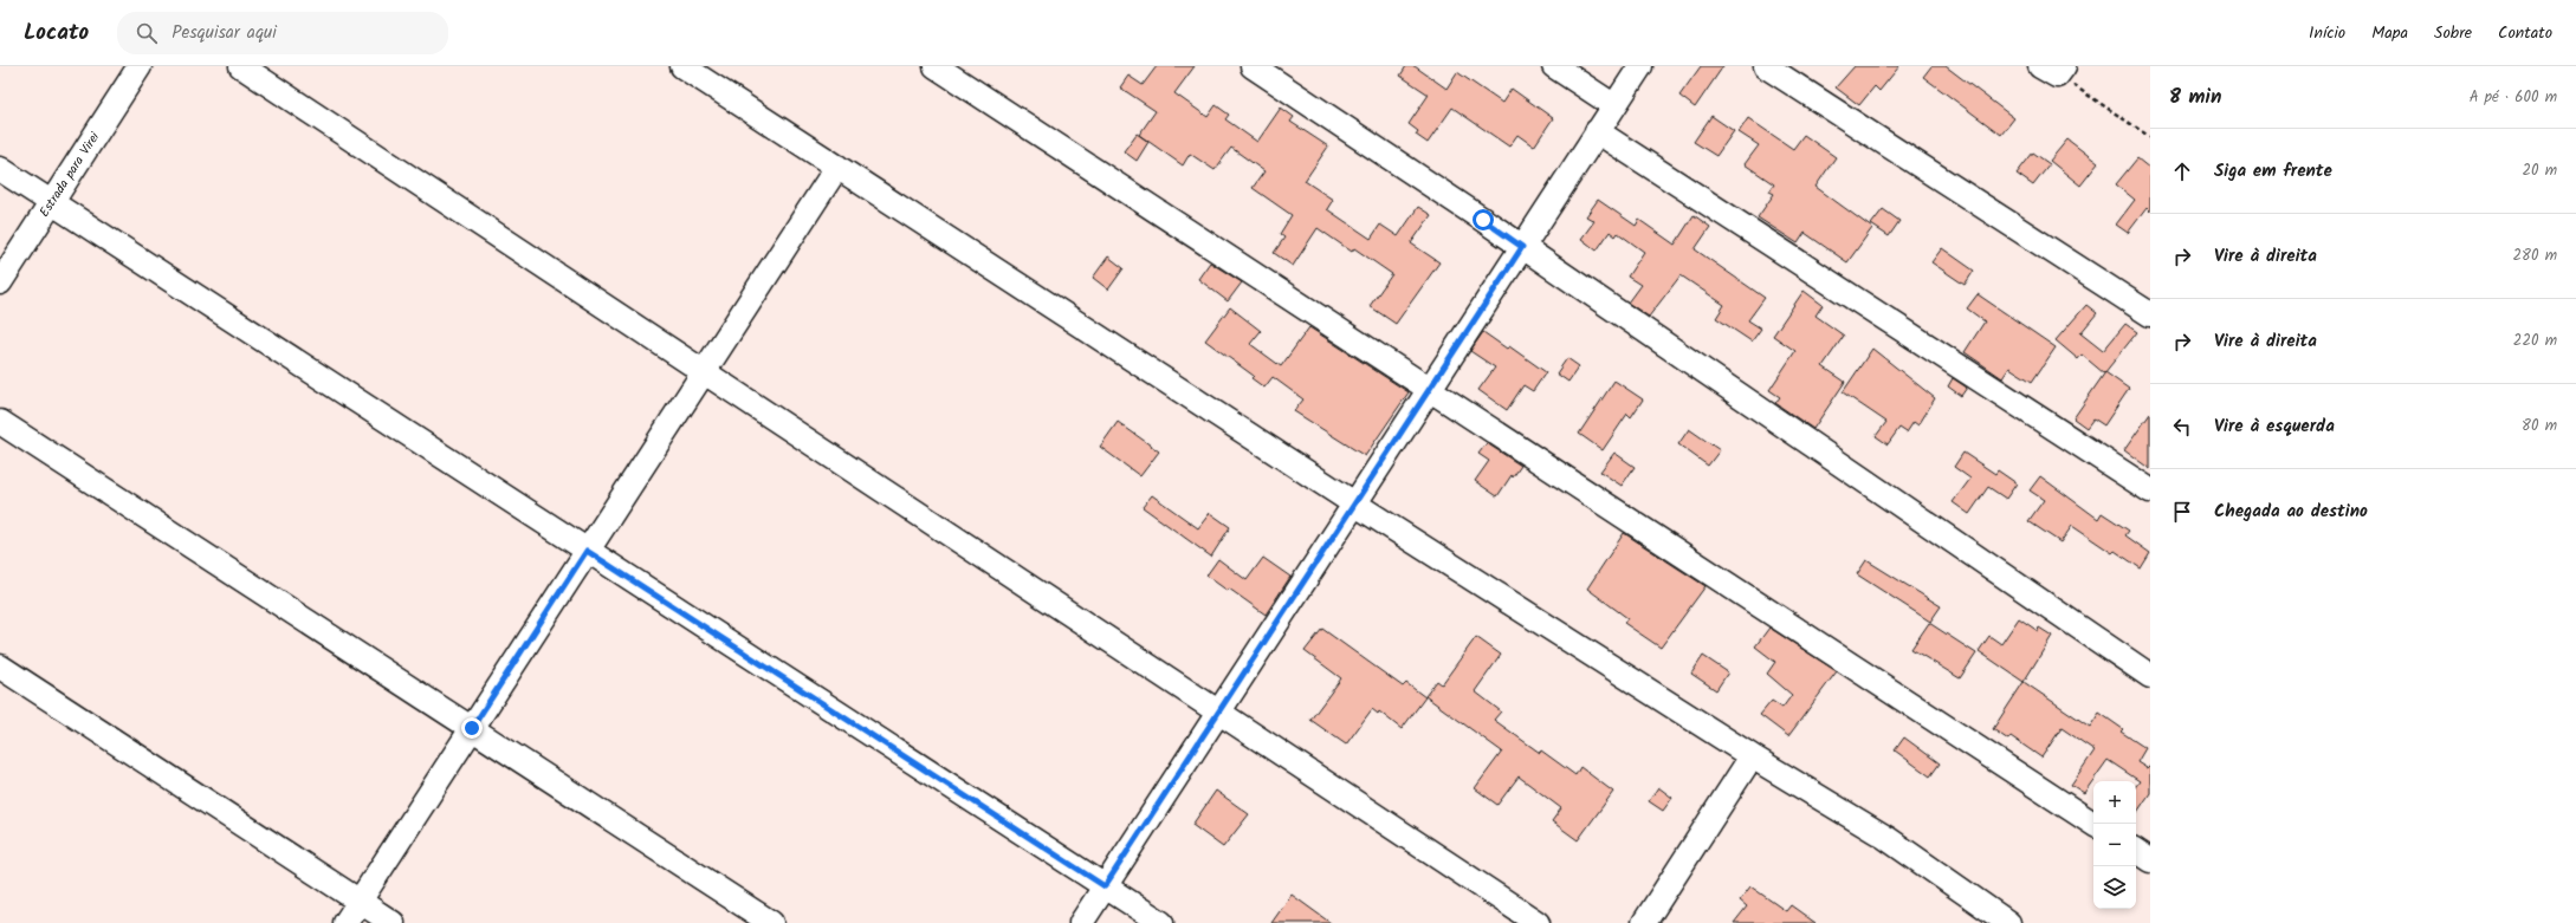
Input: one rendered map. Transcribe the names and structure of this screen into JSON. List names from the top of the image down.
{
  "streets": {
    "street": ["Estrada para Virei"]
  },
  "page": {
    "header": "Locato",
    "search": "Pesquisar aqui",
    "nav": [
      "Início",
      "Mapa",
      "Sobre",
      "Contato"
    ],
    "heading": ["8 min", "A pé · 600 m"],
    "list": [
      ["Siga em frente", "20 m"],
      ["Vire à direita", "280 m"],
      ["Vire à direita", "220 m"],
      ["Vire à esquerda", "80 m"],
      "Chegada ao destino"
    ],
    "map_buttons": ["+", "−"]
  }
}
